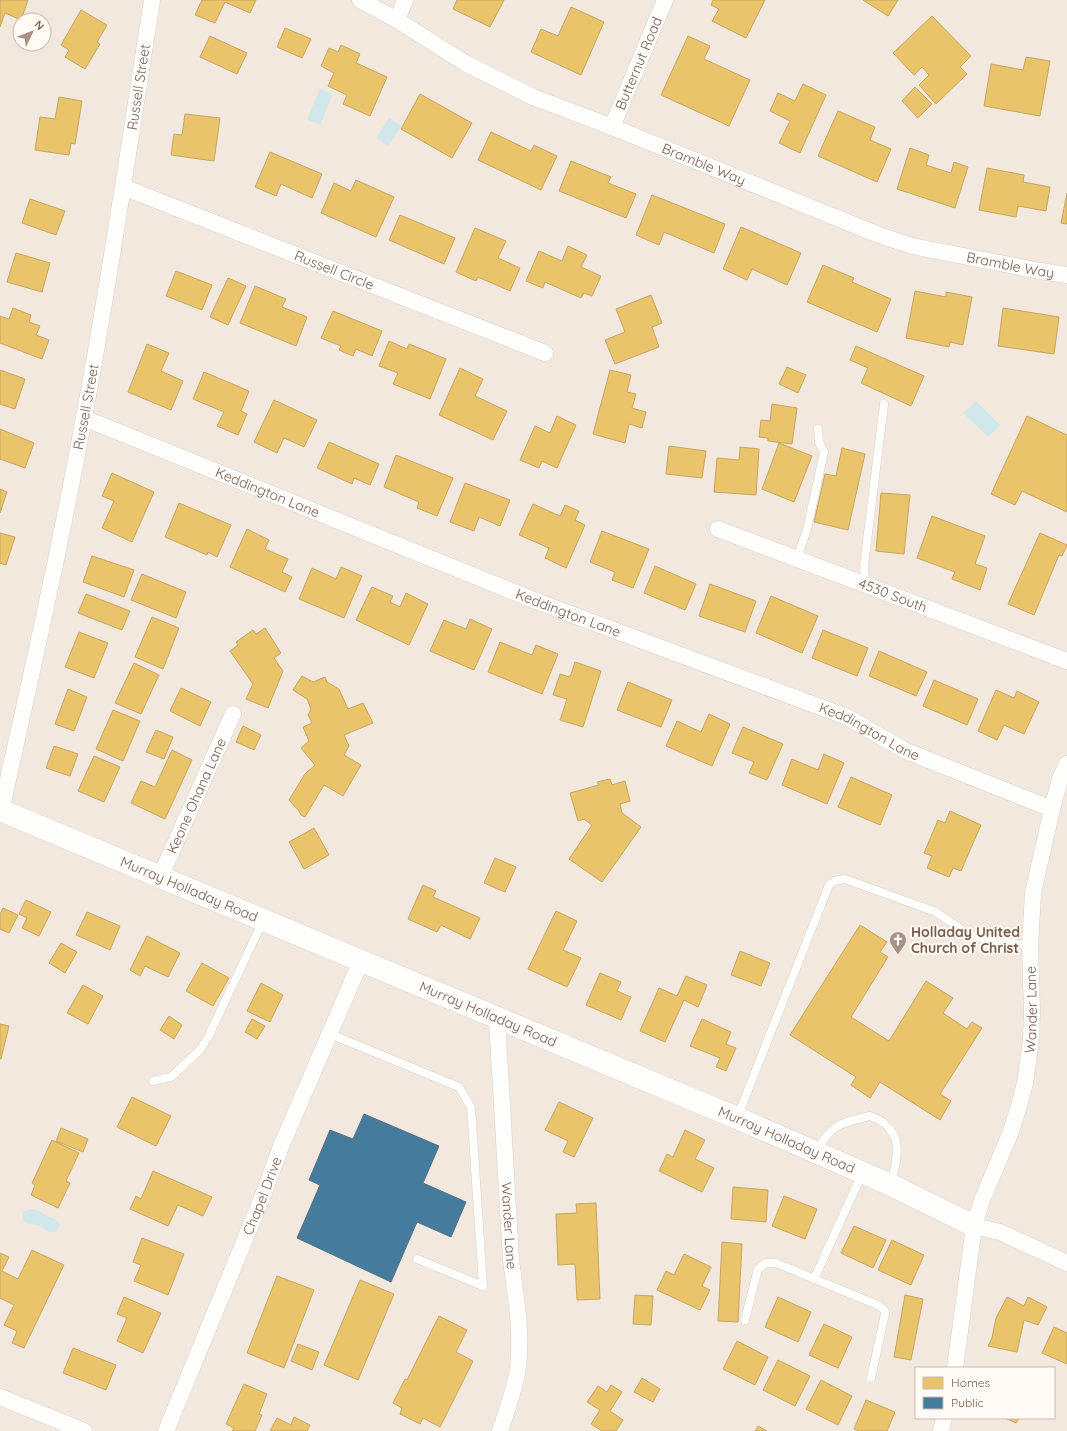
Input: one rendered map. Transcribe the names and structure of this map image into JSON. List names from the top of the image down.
{
  "streets": {
    "street": [
      "Butternut Road",
      "Russell Street",
      "Bramble Way",
      "Russell Circle",
      "Keddington Lane",
      "4530 South",
      "Keone Ohana Lane",
      "Murray Holladay Road",
      "Wander Lane",
      "Chapel Drive"
    ]
  },
  "crossings": [
    ["Butternut Road", "Bramble Way"],
    ["Russell Street", "Russell Circle"],
    ["Russell Street", "Keddington Lane"],
    ["Russell Street", "Murray Holladay Road"],
    ["Keddington Lane", "Wander Lane"],
    ["Keone Ohana Lane", "Murray Holladay Road"],
    ["Murray Holladay Road", "Wander Lane"],
    ["Murray Holladay Road", "Chapel Drive"]
  ],
  "places": {
    "church": ["Holladay United Church of Christ"]
  },
  "legend": ["Homes", "Public"],
  "north": "top right"
}
